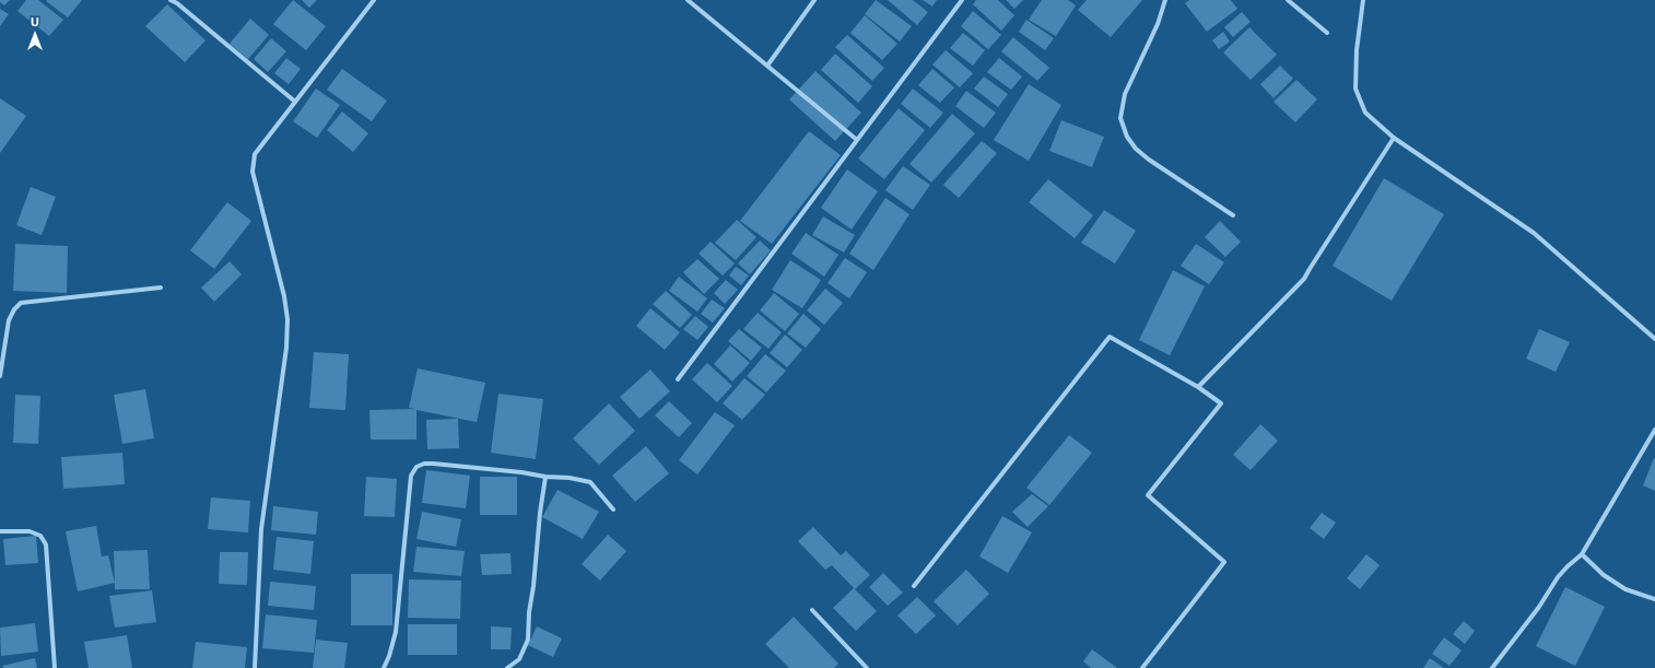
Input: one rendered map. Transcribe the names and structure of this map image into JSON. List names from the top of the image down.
{
  "north": "top"
}
